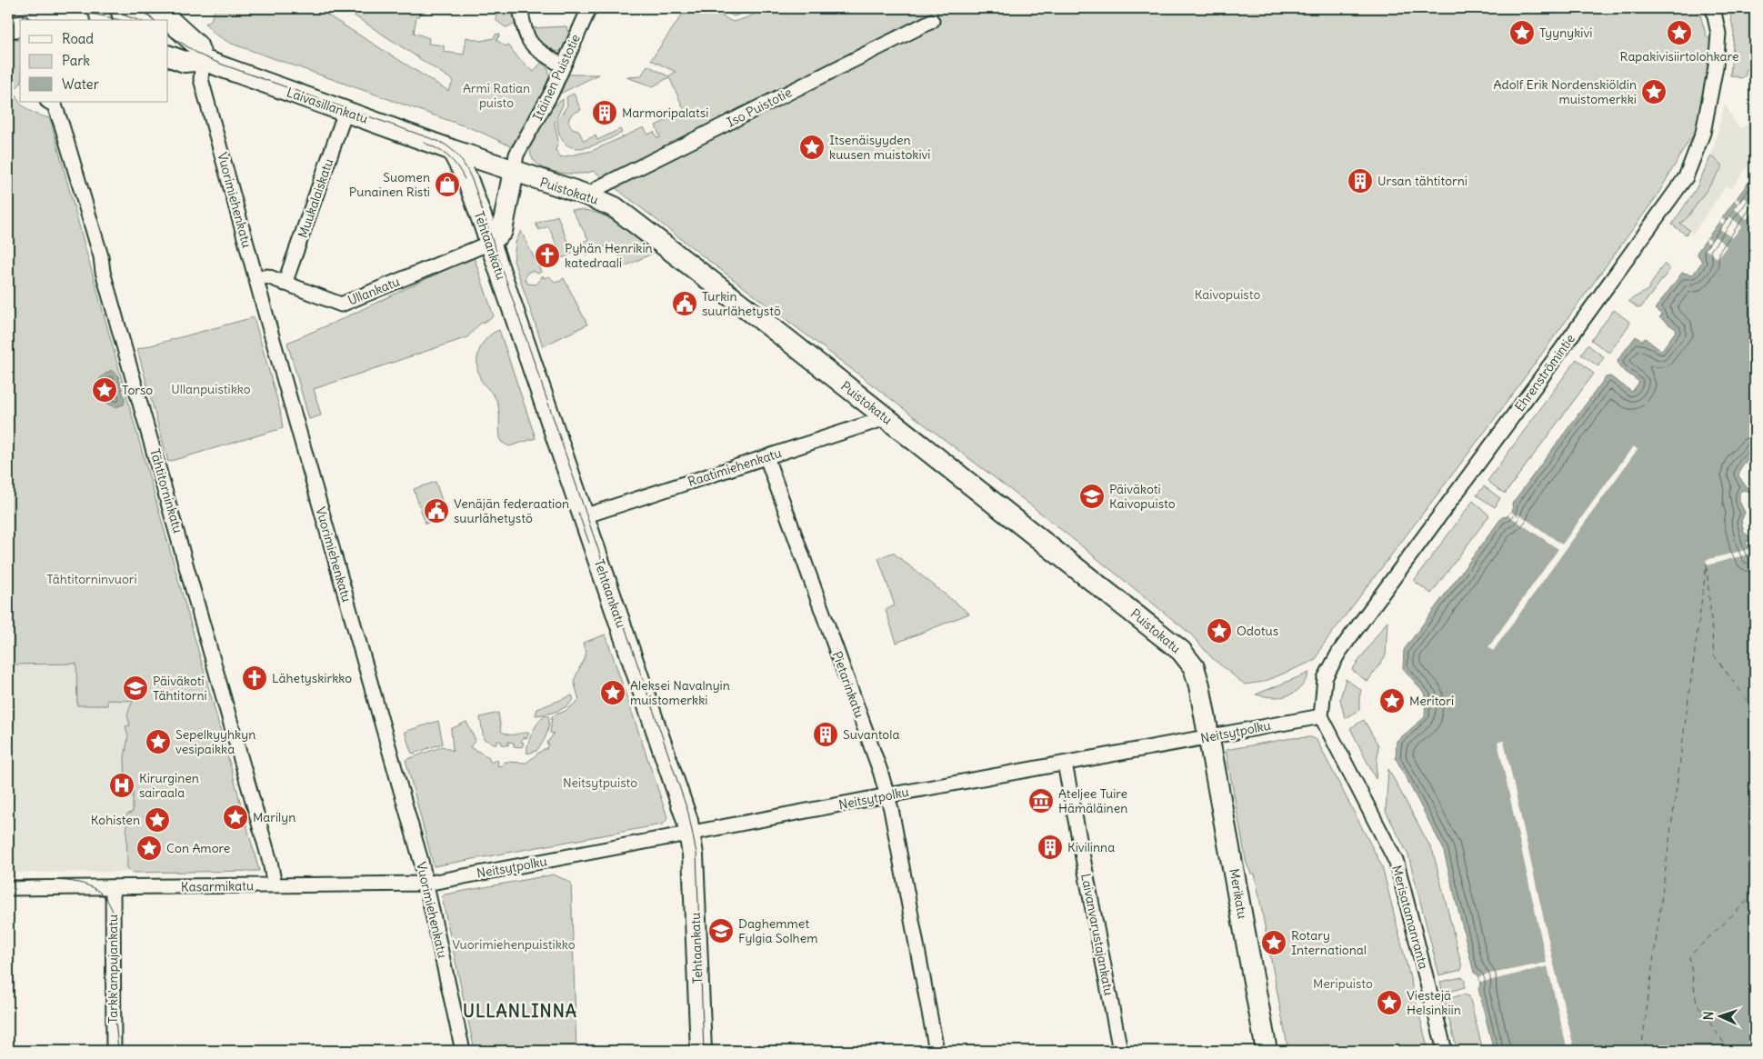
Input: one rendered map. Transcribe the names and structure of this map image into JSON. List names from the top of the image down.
{
  "streets": {
    "street": [
      "Itäinen Puistotie",
      "Laivasillankatu",
      "Iso Puistotie",
      "Puistokatu",
      "Muukalaiskatu",
      "Vuorimiehenkatu",
      "Tehtaankatu",
      "Ullankatu",
      "Ehrenströmintie",
      "Raatimiehenkatu",
      "Tähtitorninkatu",
      "Pietarinkatu",
      "Neitsytpolku",
      "Kasarmikatu",
      "Merikatu",
      "Merisatamanranta",
      "Laivanvarustajankatu",
      "Tarkk'ampujankatu"
    ]
  },
  "crossings": [
    ["Itäinen Puistotie", "Puistokatu"],
    ["Laivasillankatu", "Puistokatu"],
    ["Laivasillankatu", "Muukalaiskatu"],
    ["Laivasillankatu", "Vuorimiehenkatu"],
    ["Laivasillankatu", "Tehtaankatu"],
    ["Iso Puistotie", "Puistokatu"],
    ["Puistokatu", "Tehtaankatu"],
    ["Puistokatu", "Raatimiehenkatu"],
    ["Puistokatu", "Neitsytpolku"],
    ["Puistokatu", "Merikatu"],
    ["Muukalaiskatu", "Ullankatu"],
    ["Vuorimiehenkatu", "Ullankatu"],
    ["Vuorimiehenkatu", "Neitsytpolku"],
    ["Vuorimiehenkatu", "Kasarmikatu"],
    ["Tehtaankatu", "Ullankatu"],
    ["Tehtaankatu", "Raatimiehenkatu"],
    ["Tehtaankatu", "Neitsytpolku"],
    ["Ehrenströmintie", "Neitsytpolku"],
    ["Ehrenströmintie", "Merisatamanranta"],
    ["Raatimiehenkatu", "Pietarinkatu"],
    ["Tähtitorninkatu", "Kasarmikatu"],
    ["Pietarinkatu", "Neitsytpolku"],
    ["Neitsytpolku", "Kasarmikatu"],
    ["Neitsytpolku", "Merikatu"],
    ["Neitsytpolku", "Merisatamanranta"],
    ["Neitsytpolku", "Laivanvarustajankatu"],
    ["Kasarmikatu", "Tarkk'ampujankatu"]
  ],
  "districts": ["ULLANLINNA"],
  "parks": [
    "Armi Ratian puisto",
    "Kaivopuisto",
    "Ullanpuistikko",
    "Tähtitorninvuori",
    "Neitsytpuisto",
    "Vuorimiehenpuistikko",
    "Meripuisto"
  ],
  "places": {
    "place": [
      "Tyynykivi",
      "Rapakivisiirtolohkare",
      "Adolf Erik Nordenskiöldin muistomerkki",
      "Itsenäisyyden kuusen muistokivi",
      "Torso",
      "Odotus",
      "Aleksei Navalnyin muistomerkki",
      "Meritori",
      "Sepelkyyhkyn vesipaikka",
      "Marilyn",
      "Kohisten",
      "Con Amore",
      "Rotary International",
      "Viestejä Helsinkiin"
    ],
    "building": [
      "Marmoripalatsi",
      "Ursan tähtitorni",
      "Suvantola",
      "Kivilinna"
    ],
    "shop": ["Suomen Punainen Risti"],
    "church": ["Pyhän Henrikin katedraali", "Lähetyskirkko"],
    "public building": ["Turkin suurlähetystö", "Venäjän federaation suurlähetystö"],
    "school or university": ["Päiväkoti Kaivopuisto", "Päiväkoti Tähtitorni", "Daghemmet Fylgia Solhem"],
    "hospital": ["Kirurginen sairaala"],
    "museum": ["Ateljee Tuire Hämäläinen"]
  },
  "legend": ["Road", "Park", "Water"],
  "north": "left"
}
